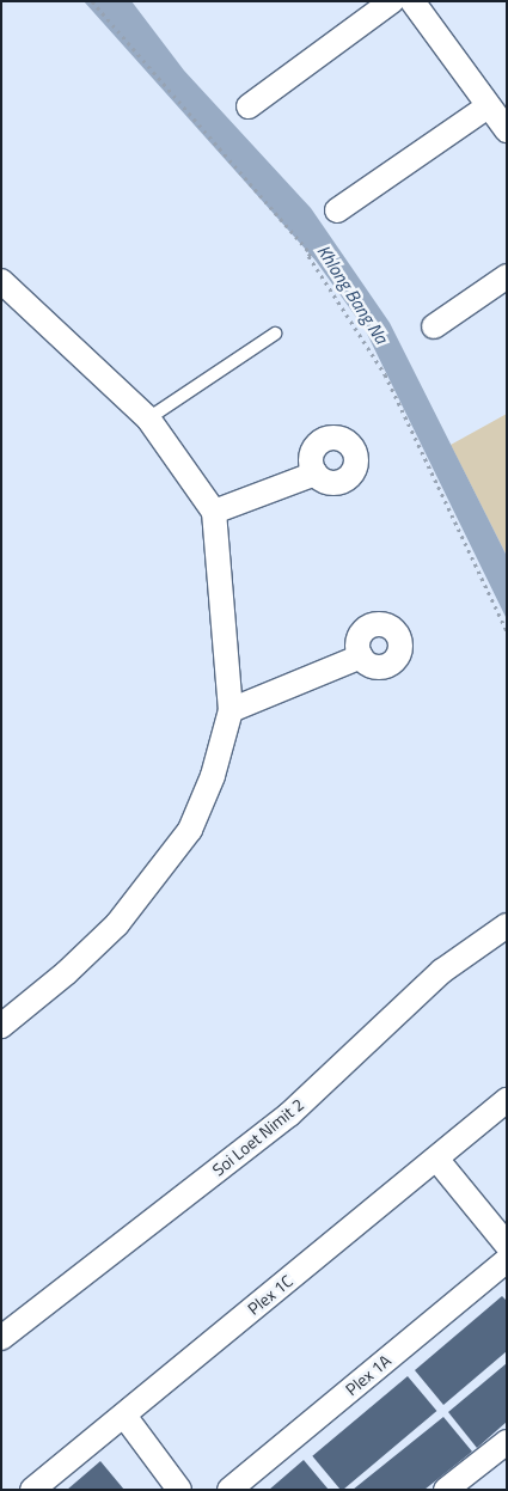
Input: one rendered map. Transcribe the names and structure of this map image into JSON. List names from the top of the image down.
{
  "streets": {
    "street": ["Soi Loet Nimit 2", "Plex 1C", "Plex 1A"]
  },
  "water": ["Khlong Bang Na"]
}
